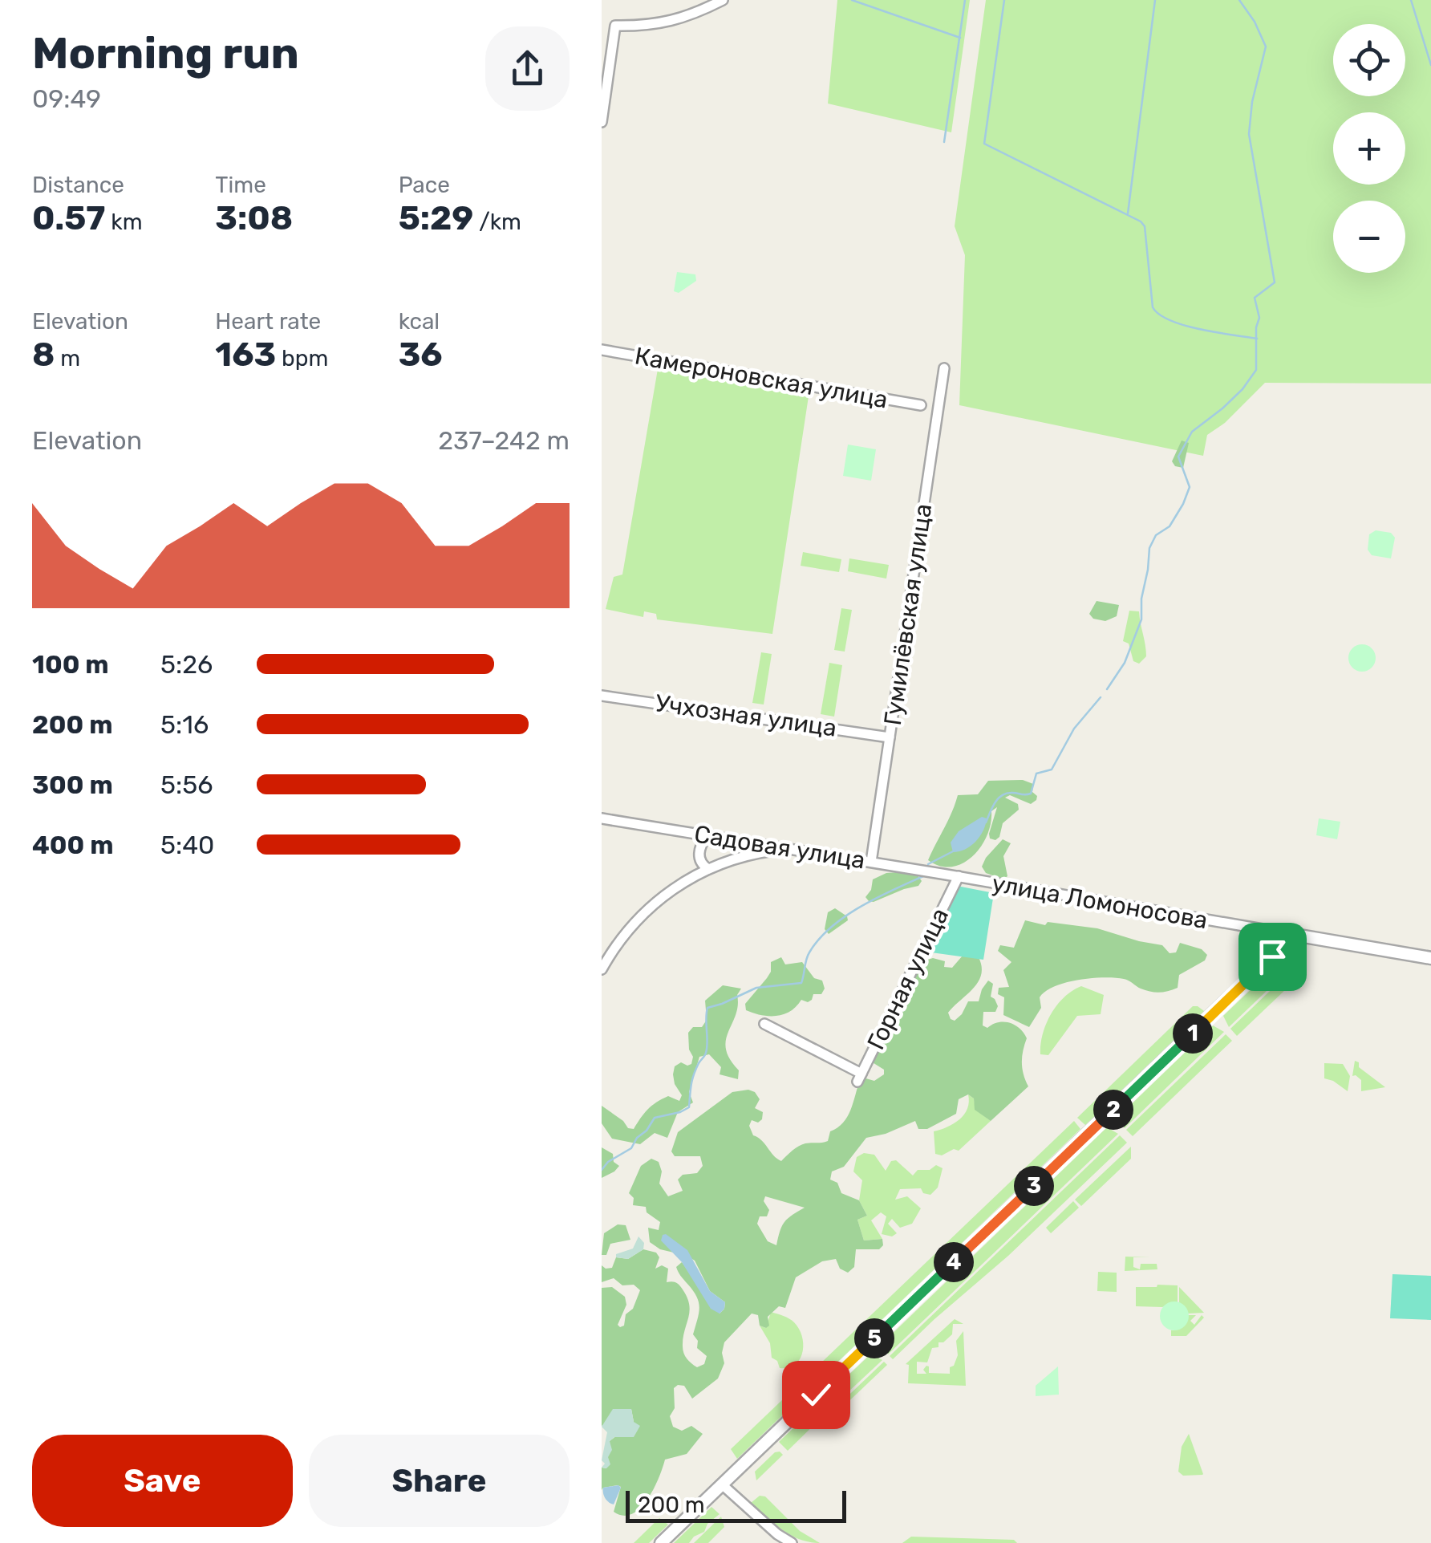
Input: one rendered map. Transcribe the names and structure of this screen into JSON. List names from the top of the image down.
{
  "streets": {
    "street": [
      "Камероновская улица",
      "Гумилёвская улица",
      "Учхозная улица",
      "Садовая улица",
      "улица Ломоносова",
      "Горная улица"
    ]
  },
  "crossings": [
    ["Гумилёвская улица", "Учхозная улица"],
    ["Гумилёвская улица", "Садовая улица"],
    ["Садовая улица", "улица Ломоносова"],
    ["Садовая улица", "Горная улица"],
    ["улица Ломоносова", "Горная улица"]
  ],
  "scale_bar": "200 m",
  "page": {
    "heading": ["Morning run", "09:49"],
    "map_buttons": ["+", "−"],
    "stats": [
      ["Distance", "0.57 km"],
      ["Time", "3:08"],
      ["Pace", "5:29 /km"],
      ["Elevation", "8 m"],
      ["Heart rate", "163 bpm"],
      ["kcal", "36"]
    ],
    "chart": ["Elevation", "237–242 m"],
    "list": [
      {
        "name": "100 m",
        "note": "5:26"
      },
      {
        "name": "200 m",
        "note": "5:16"
      },
      {
        "name": "300 m",
        "note": "5:56"
      },
      {
        "name": "400 m",
        "note": "5:40"
      }
    ],
    "pins": [
      "1",
      "2",
      "3",
      "4",
      "5"
    ],
    "buttons": ["Save", "Share"],
    "scale": "200 m"
  }
}
